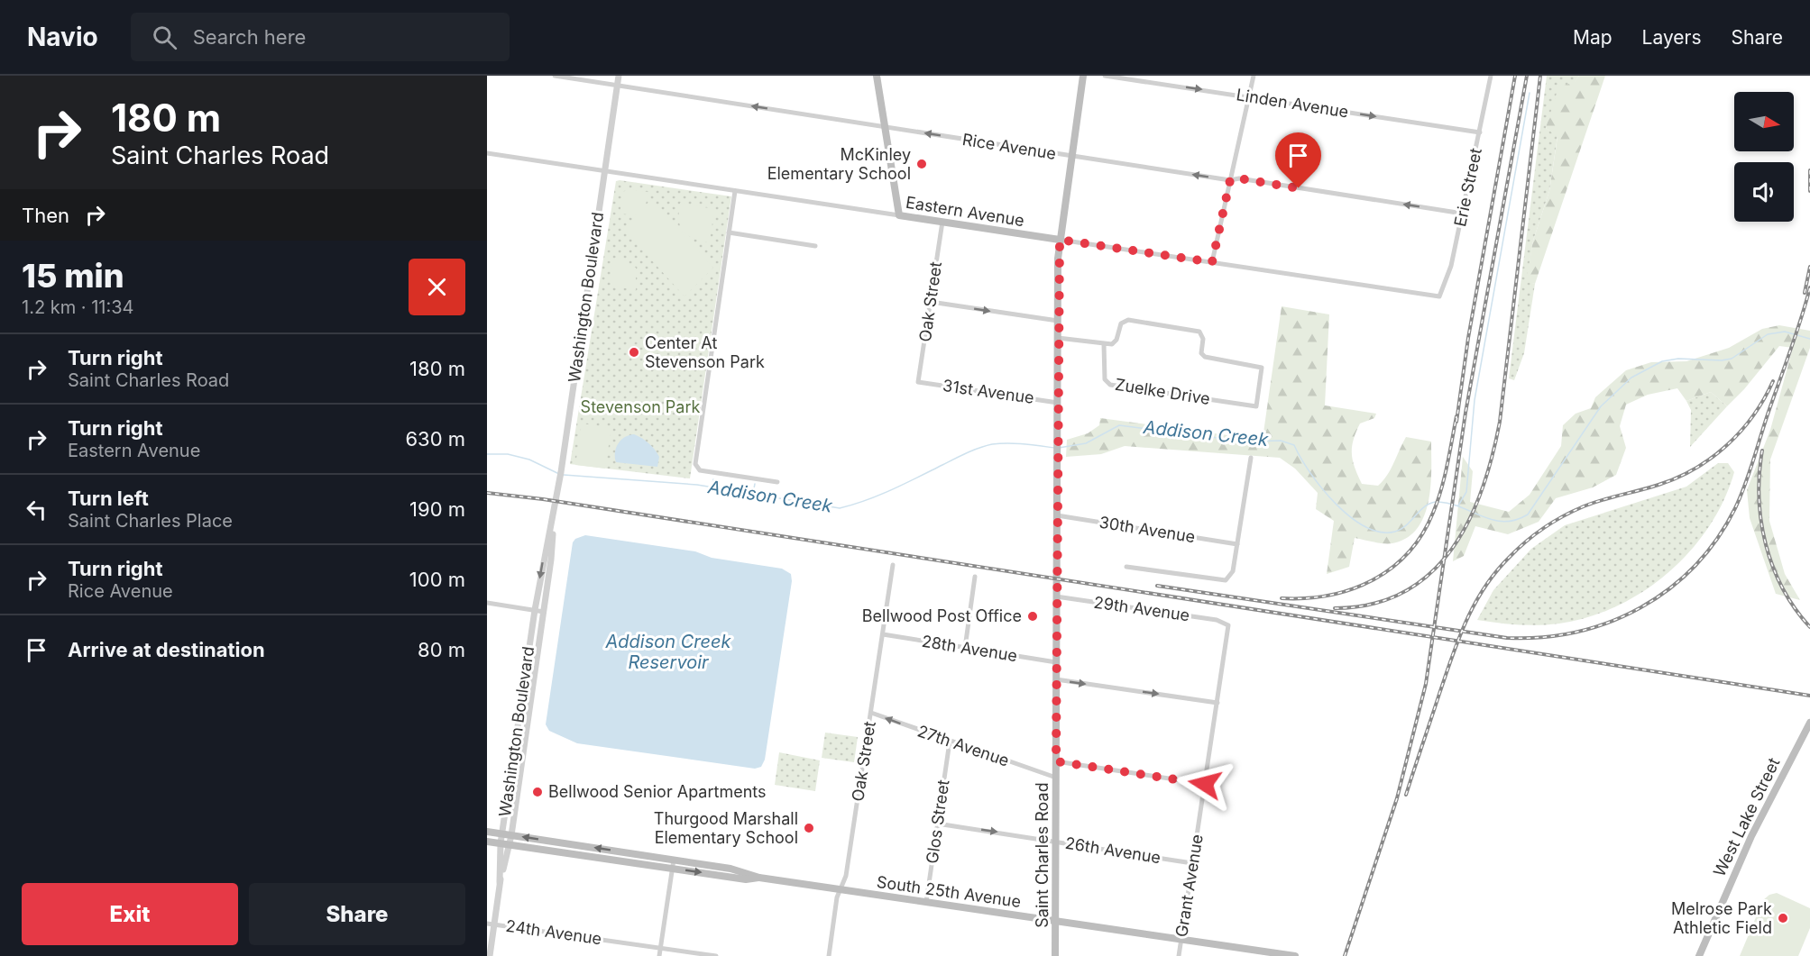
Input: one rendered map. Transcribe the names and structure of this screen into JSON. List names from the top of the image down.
{
  "streets": {
    "main road": [
      "Eastern Avenue",
      "West Lake Street",
      "Saint Charles Road",
      "South 25th Avenue"
    ],
    "street": [
      "Linden Avenue",
      "Rice Avenue",
      "Erie Street",
      "Washington Boulevard",
      "Oak Street",
      "31st Avenue",
      "Zuelke Drive",
      "30th Avenue",
      "29th Avenue",
      "28th Avenue",
      "27th Avenue",
      "Glos Street",
      "26th Avenue",
      "Grant Avenue",
      "24th Avenue"
    ]
  },
  "crossings": [
    ["Linden Avenue", "Erie Street"],
    ["Rice Avenue", "Erie Street"],
    ["Rice Avenue", "Washington Boulevard"],
    ["Rice Avenue", "Saint Charles Road"],
    ["Erie Street", "Eastern Avenue"],
    ["Eastern Avenue", "Washington Boulevard"],
    ["Eastern Avenue", "Oak Street"],
    ["Eastern Avenue", "Saint Charles Road"],
    ["Washington Boulevard", "South 25th Avenue"],
    ["Washington Boulevard", "24th Avenue"],
    ["Oak Street", "31st Avenue"],
    ["Oak Street", "28th Avenue"],
    ["Oak Street", "27th Avenue"],
    ["Oak Street", "South 25th Avenue"],
    ["31st Avenue", "Saint Charles Road"],
    ["30th Avenue", "Saint Charles Road"],
    ["29th Avenue", "Saint Charles Road"],
    ["29th Avenue", "Grant Avenue"],
    ["28th Avenue", "Saint Charles Road"],
    ["27th Avenue", "Glos Street"],
    ["27th Avenue", "Saint Charles Road"],
    ["Glos Street", "26th Avenue"],
    ["Glos Street", "South 25th Avenue"],
    ["26th Avenue", "Saint Charles Road"],
    ["26th Avenue", "Grant Avenue"],
    ["Saint Charles Road", "South 25th Avenue"],
    ["Grant Avenue", "South 25th Avenue"]
  ],
  "one_way": [
    "Linden Avenue",
    "Rice Avenue",
    "27th Avenue",
    "26th Avenue"
  ],
  "water": ["Addison Creek", "Addison Creek Reservoir"],
  "parks": ["Stevenson Park"],
  "places": [
    "McKinley Elementary School",
    "Center At Stevenson Park",
    "Bellwood Post Office",
    "Bellwood Senior Apartments",
    "Thurgood Marshall Elementary School",
    "Melrose Park Athletic Field"
  ],
  "north": "right",
  "page": {
    "header": "Navio",
    "search": "Search here",
    "nav": ["Map", "Layers", "Share"],
    "turn": ["180 m", "Saint Charles Road"],
    "then": "Then",
    "heading": ["15 min", "1.2 km · 11:34"],
    "list": [
      {
        "name": "Turn right",
        "note": "Saint Charles Road",
        "value": "180 m"
      },
      {
        "name": "Turn right",
        "note": "Eastern Avenue",
        "value": "630 m"
      },
      {
        "name": "Turn left",
        "note": "Saint Charles Place",
        "value": "190 m"
      },
      {
        "name": "Turn right",
        "note": "Rice Avenue",
        "value": "100 m"
      },
      {
        "name": "Arrive at destination",
        "value": "80 m"
      }
    ],
    "buttons": ["Exit", "Share"]
  }
}
